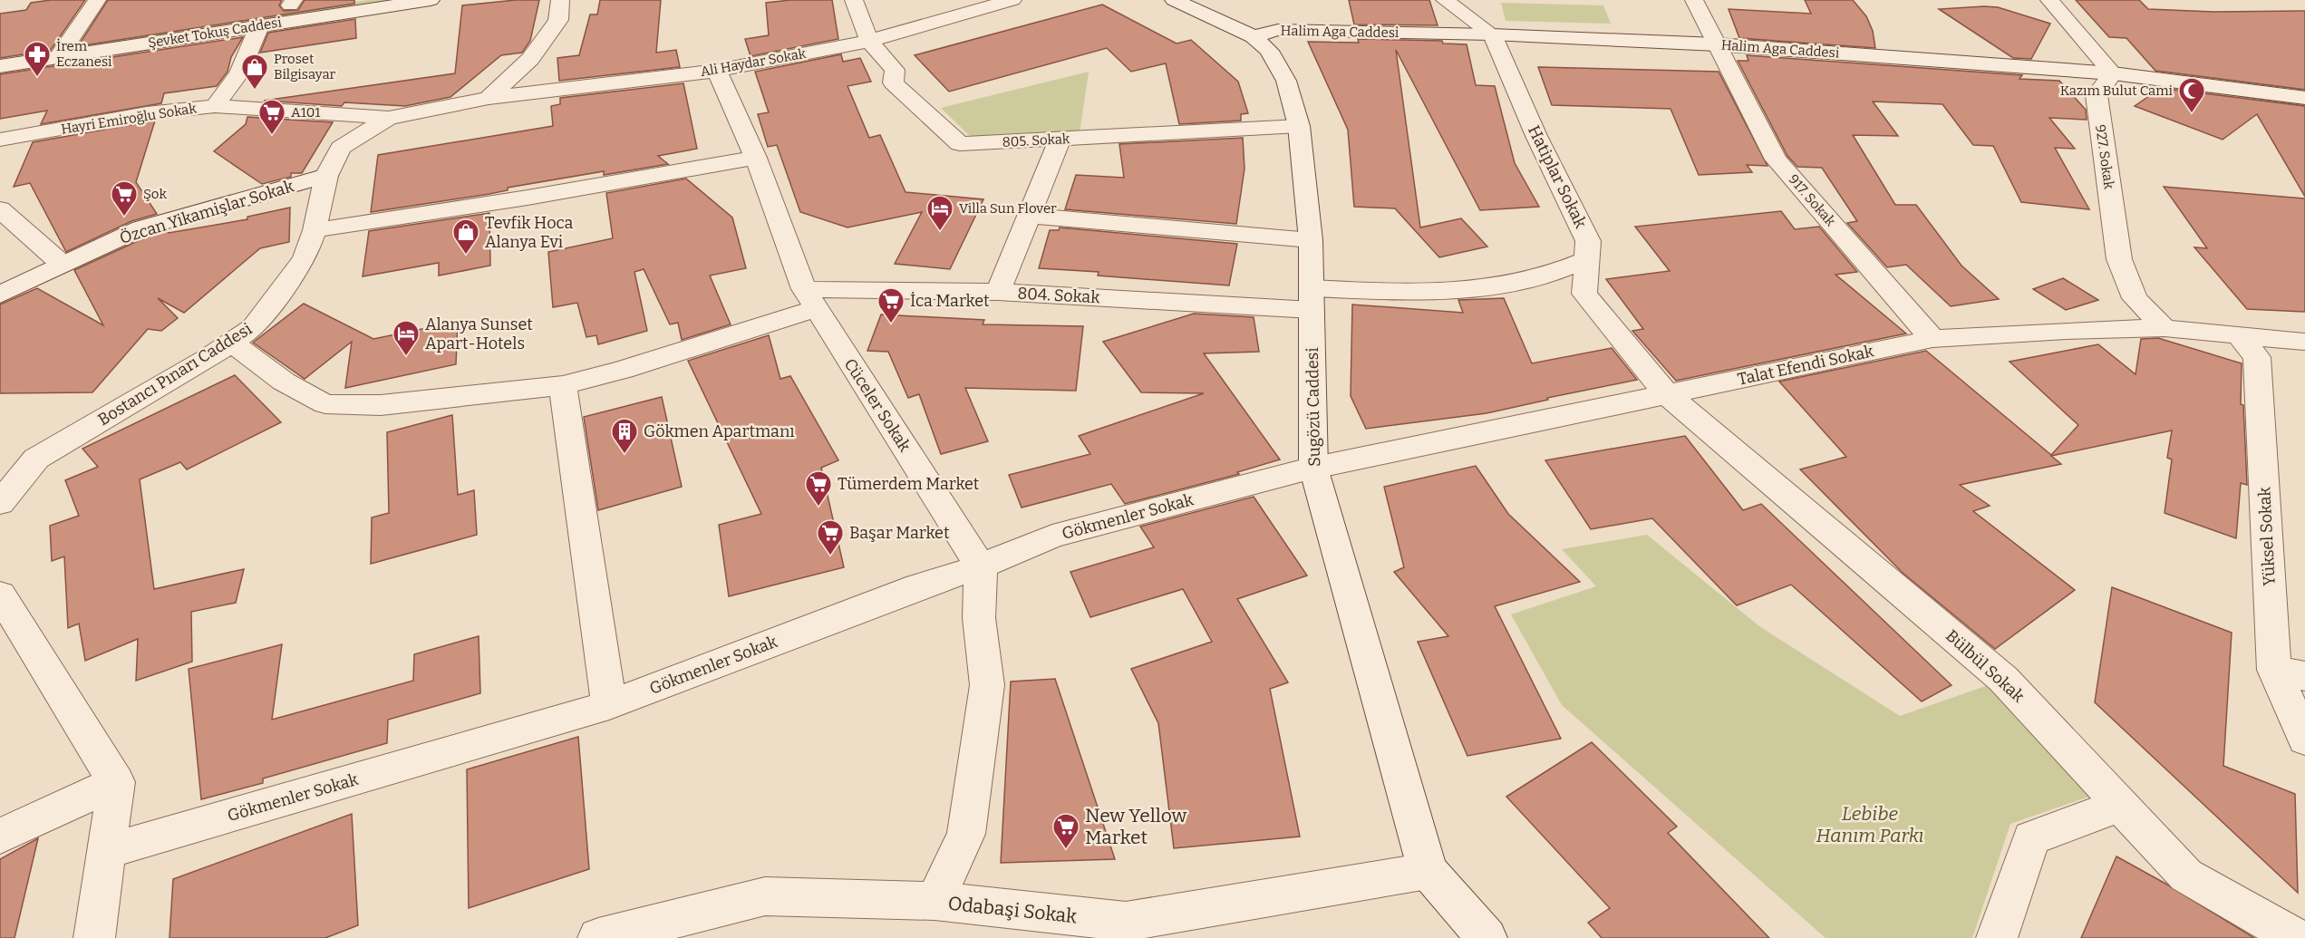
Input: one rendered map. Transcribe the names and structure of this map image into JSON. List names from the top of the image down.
{
  "streets": {
    "street": [
      "Halim Aga Caddesi",
      "Şevket Tokuş Caddesi",
      "Ali Haydar Sokak",
      "Hayri Emiroğlu Sokak",
      "805. Sokak",
      "927. Sokak",
      "Hatiplar Sokak",
      "917. Sokak",
      "Özcan Yikamişlar Sokak",
      "804. Sokak",
      "Talat Efendi Sokak",
      "Bostancı Pınarı Caddesi",
      "Cüceler Sokak",
      "Sugözü Caddesi",
      "Gökmenler Sokak",
      "Yüksel Sokak",
      "Bülbül Sokak",
      "Odabaşi Sokak"
    ]
  },
  "crossings": [
    ["Halim Aga Caddesi", "927. Sokak"],
    ["Halim Aga Caddesi", "Hatiplar Sokak"],
    ["Halim Aga Caddesi", "917. Sokak"],
    ["Halim Aga Caddesi", "Sugözü Caddesi"],
    ["Ali Haydar Sokak", "805. Sokak"],
    ["Ali Haydar Sokak", "Bostancı Pınarı Caddesi"],
    ["Ali Haydar Sokak", "Cüceler Sokak"],
    ["Hayri Emiroğlu Sokak", "Bostancı Pınarı Caddesi"],
    ["805. Sokak", "Sugözü Caddesi"],
    ["927. Sokak", "Talat Efendi Sokak"],
    ["Hatiplar Sokak", "804. Sokak"],
    ["Hatiplar Sokak", "Talat Efendi Sokak"],
    ["Hatiplar Sokak", "Bülbül Sokak"],
    ["917. Sokak", "Talat Efendi Sokak"],
    ["Özcan Yikamişlar Sokak", "Bostancı Pınarı Caddesi"],
    ["804. Sokak", "Bostancı Pınarı Caddesi"],
    ["804. Sokak", "Cüceler Sokak"],
    ["804. Sokak", "Sugözü Caddesi"],
    ["Talat Efendi Sokak", "Sugözü Caddesi"],
    ["Talat Efendi Sokak", "Gökmenler Sokak"],
    ["Talat Efendi Sokak", "Yüksel Sokak"],
    ["Talat Efendi Sokak", "Bülbül Sokak"],
    ["Cüceler Sokak", "Gökmenler Sokak"],
    ["Sugözü Caddesi", "Gökmenler Sokak"],
    ["Sugözü Caddesi", "Odabaşi Sokak"]
  ],
  "parks": ["Lebibe Hanım Parkı"],
  "places": {
    "pharmacy": ["İrem Eczanesi"],
    "shop": ["Proset Bilgisayar", "Tevfik Hoca Alanya Evi"],
    "mosque": ["Kazım Bulut Cami"],
    "supermarket": [
      "A101",
      "Şok",
      "İca Market",
      "Tümerdem Market",
      "Başar Market",
      "New Yellow Market"
    ],
    "hotel": ["Villa Sun Flover", "Alanya Sunset Apart-Hotels"],
    "building": ["Gökmen Apartmanı"]
  }
}
